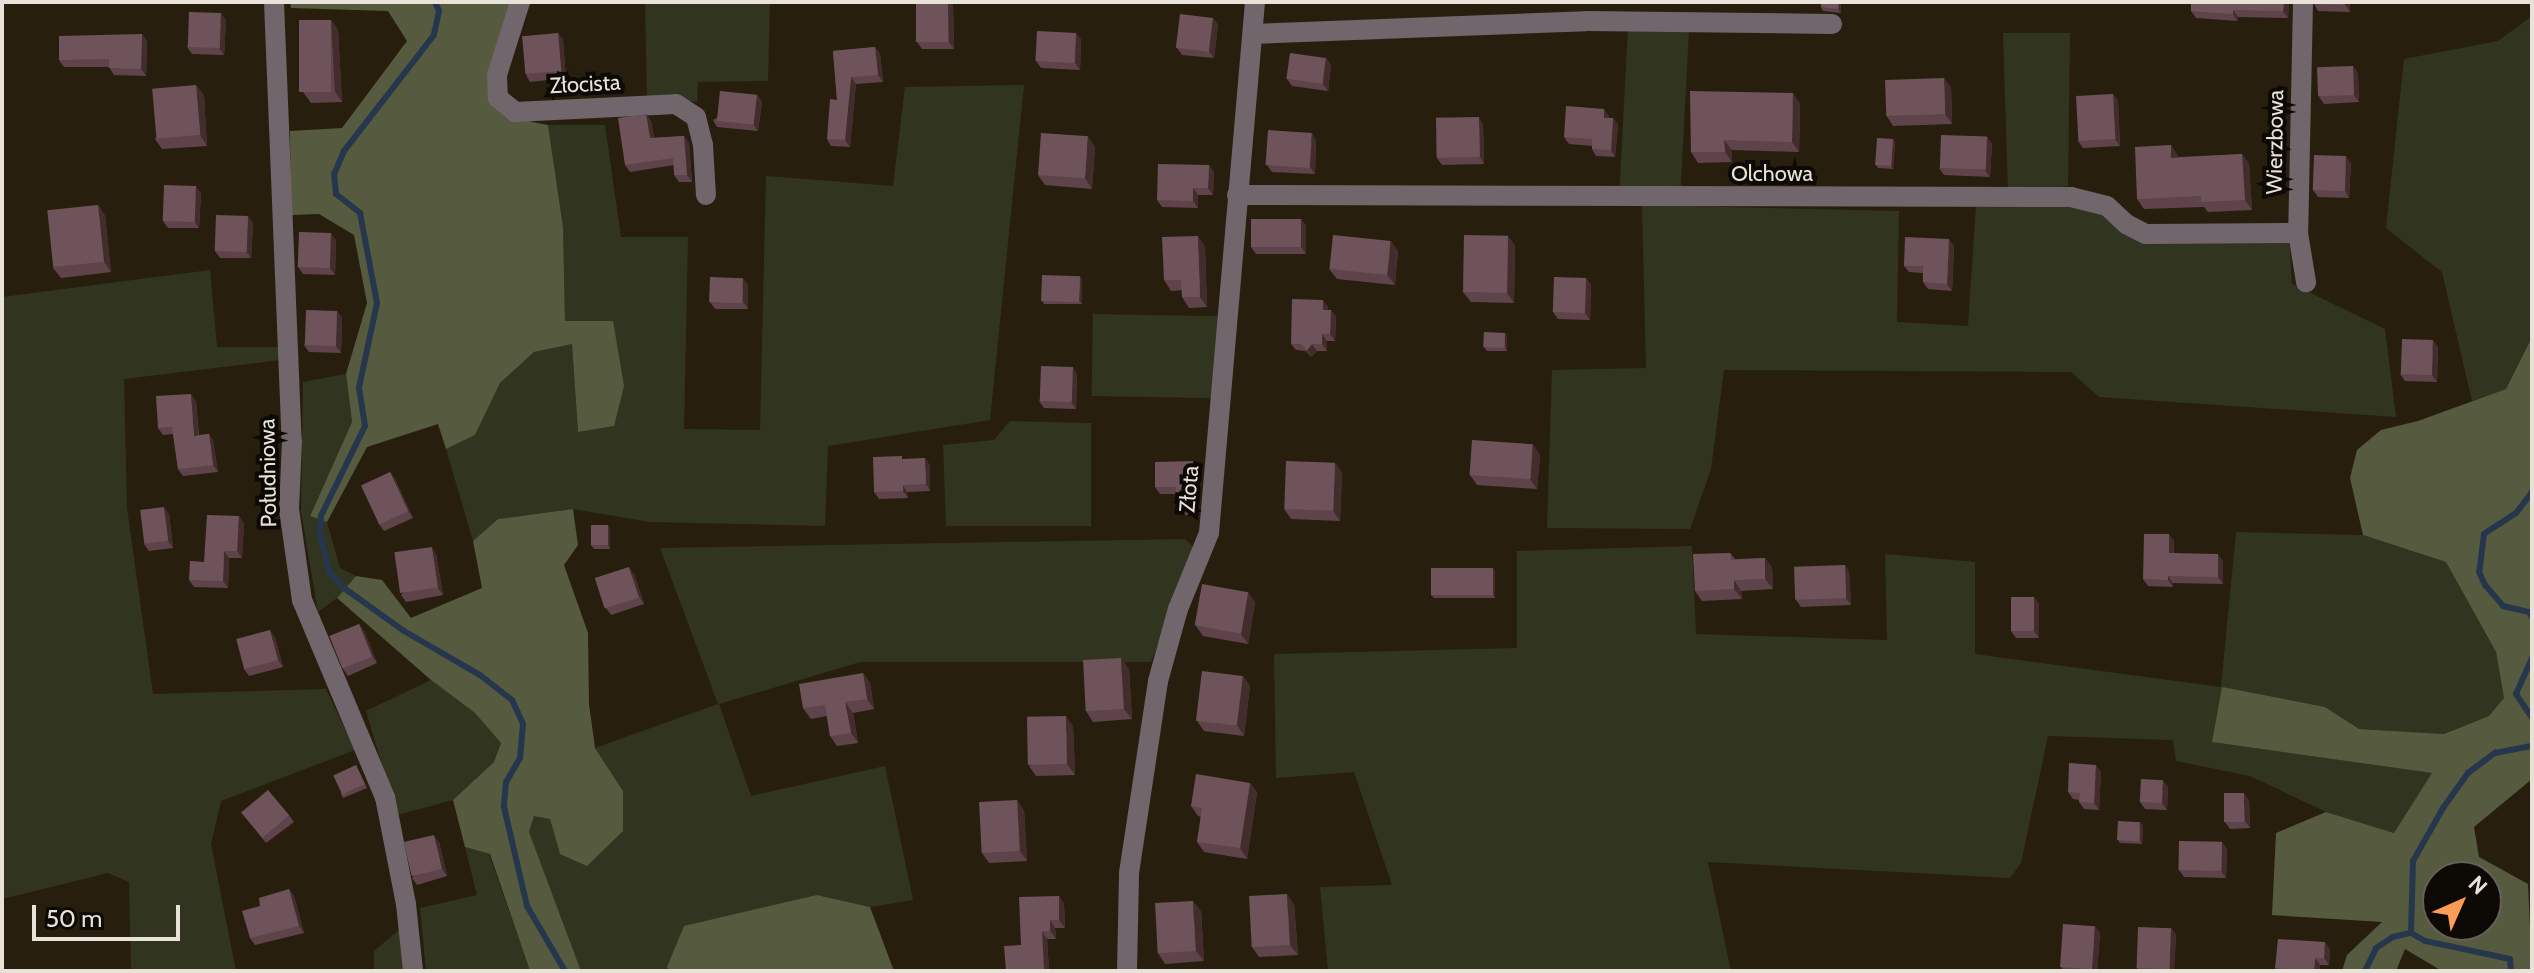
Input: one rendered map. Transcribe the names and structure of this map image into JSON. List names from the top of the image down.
{
  "streets": {
    "street": [
      "Złocista",
      "Wierzbowa",
      "Olchowa",
      "Południowa",
      "Złota"
    ]
  },
  "crossings": [
    ["Wierzbowa", "Olchowa"],
    ["Olchowa", "Złota"]
  ],
  "scale_bar": "50 m",
  "north": "top right"
}
